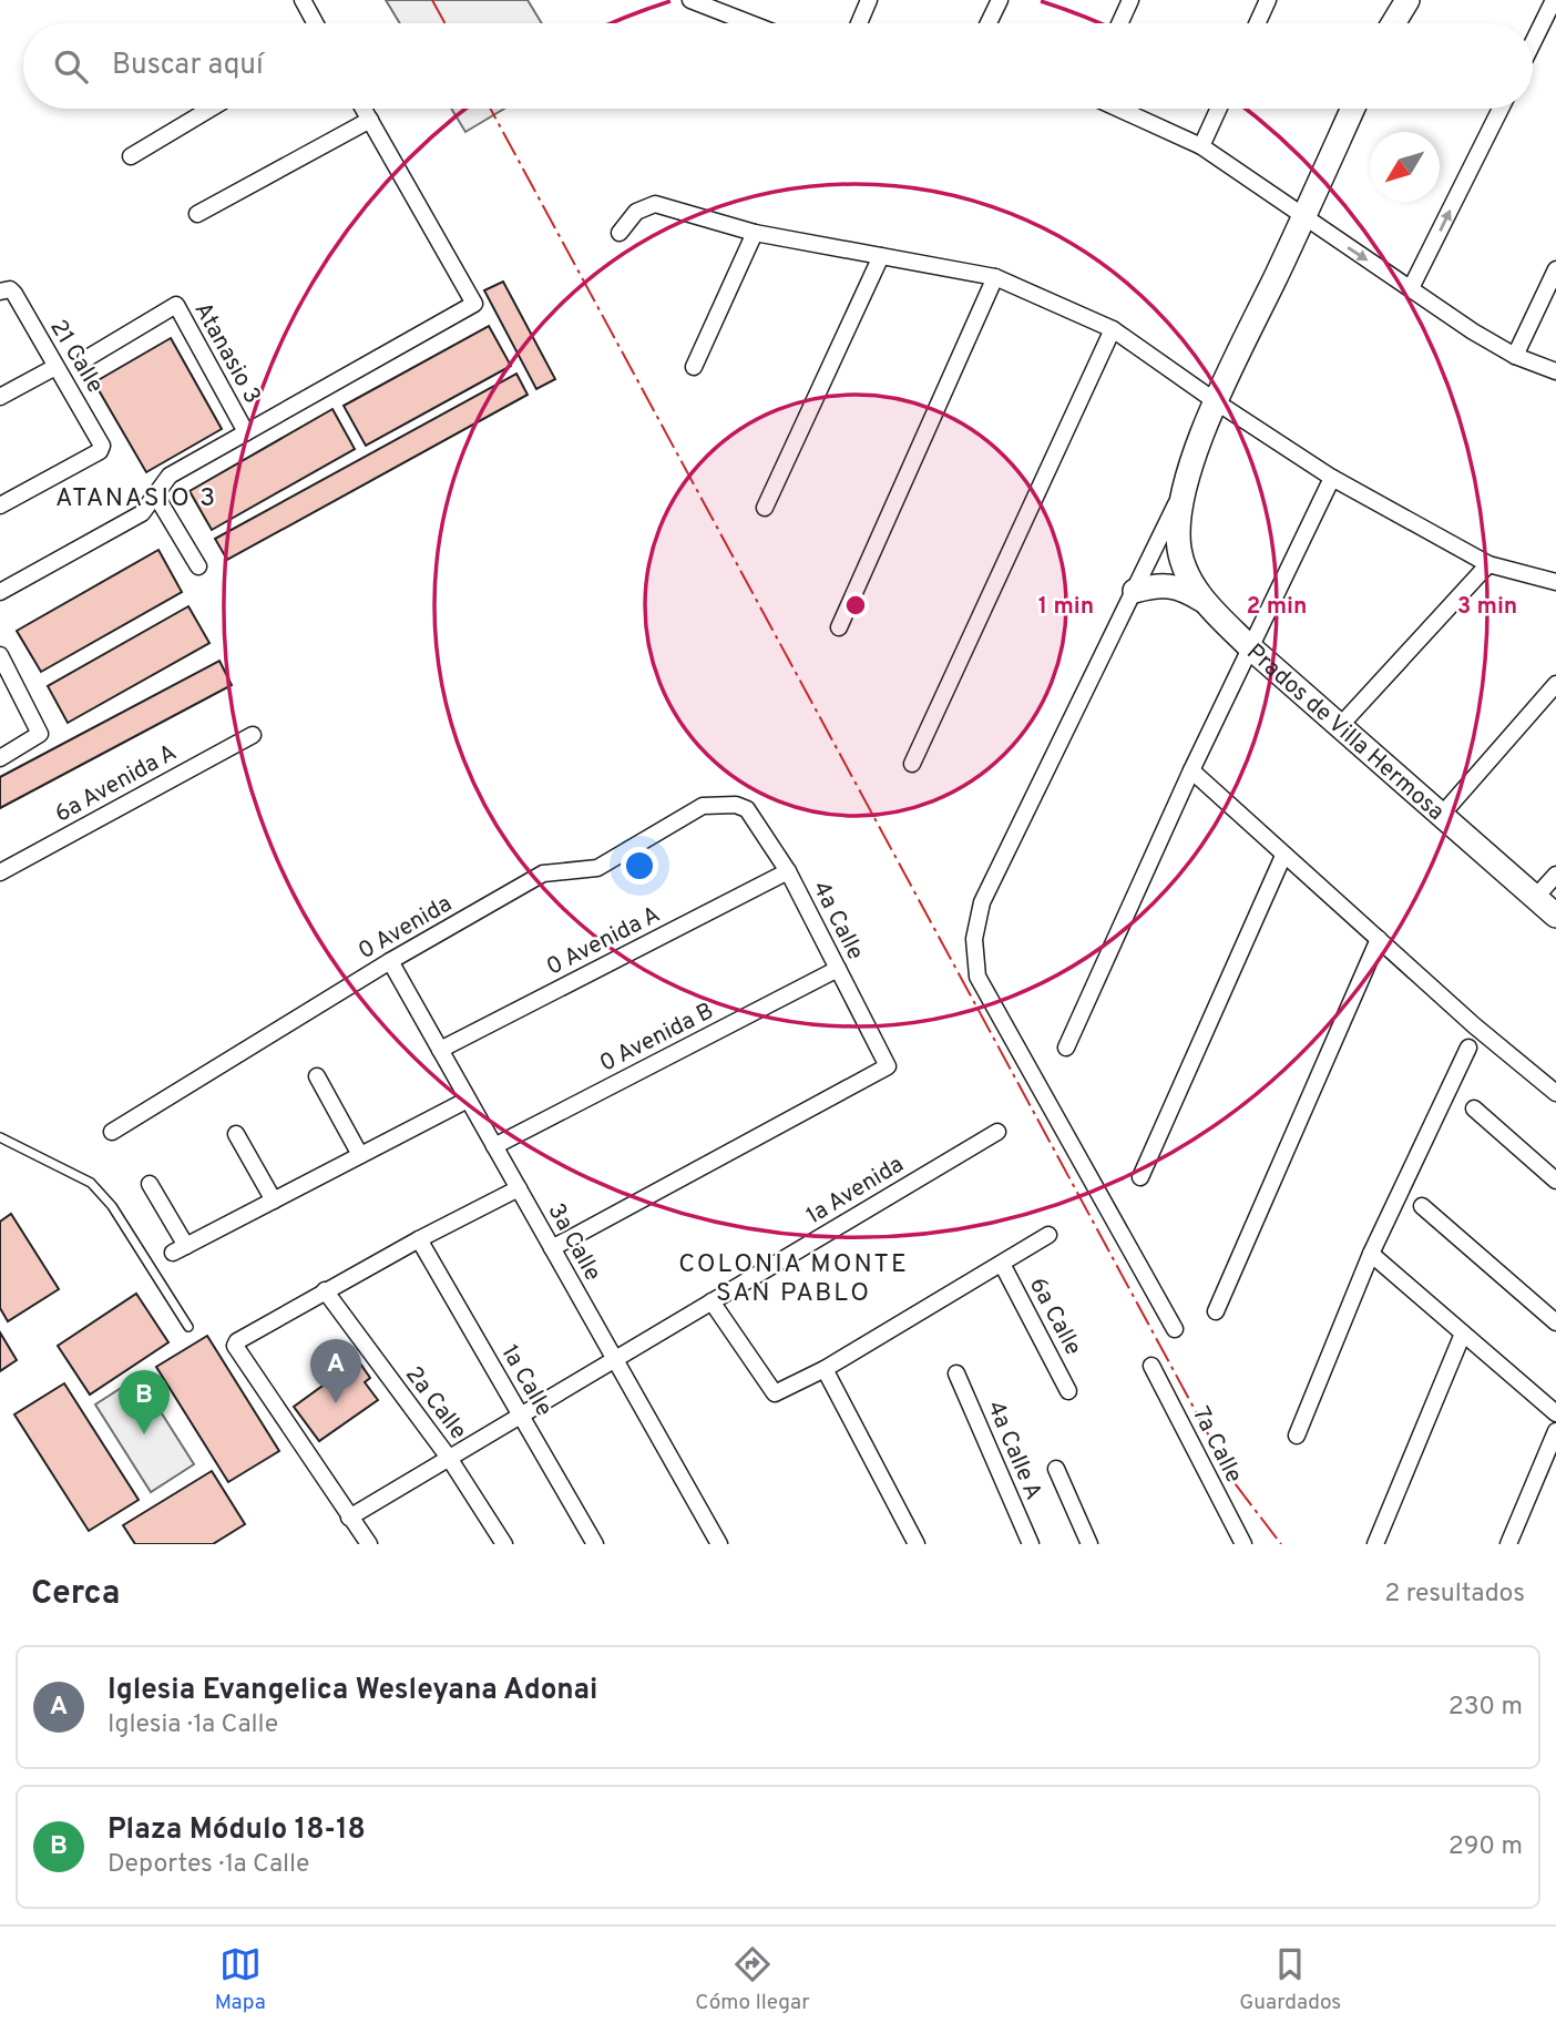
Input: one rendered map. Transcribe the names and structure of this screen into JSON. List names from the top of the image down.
{
  "streets": {
    "main road": ["Prados de Villa Hermosa"],
    "street": [
      "Atanasio 3",
      "21 Calle",
      "6a Avenida A",
      "4a Calle",
      "0 Avenida",
      "0 Avenida A",
      "0 Avenida B",
      "1a Avenida",
      "3a Calle",
      "6a Calle",
      "1a Calle",
      "2a Calle",
      "7a Calle",
      "4a Calle A"
    ]
  },
  "crossings": [
    ["4a Calle", "0 Avenida"],
    ["4a Calle", "0 Avenida A"],
    ["4a Calle", "0 Avenida B"],
    ["4a Calle", "3a Calle"],
    ["0 Avenida", "3a Calle"],
    ["0 Avenida A", "3a Calle"],
    ["0 Avenida B", "3a Calle"],
    ["1a Avenida", "3a Calle"],
    ["1a Avenida", "1a Calle"],
    ["1a Avenida", "2a Calle"]
  ],
  "districts": ["ATANASIO 3", "COLONIA MONTE SAN PABLO"],
  "north": "bottom left",
  "page": {
    "search": "Buscar aquí",
    "pins": ["A", "B"],
    "heading": ["Cerca", "2 resultados"],
    "list": [
      {
        "mark": "A",
        "name": "Iglesia Evangelica Wesleyana Adonai",
        "note": "Iglesia · 1a Calle",
        "value": "230 m"
      },
      {
        "mark": "B",
        "name": "Plaza Módulo 18-18",
        "note": "Deportes · 1a Calle",
        "value": "290 m"
      }
    ],
    "nav": ["Mapa", "Cómo llegar", "Guardados"]
  },
  "rings": ["1 min", "2 min", "3 min"]
}
